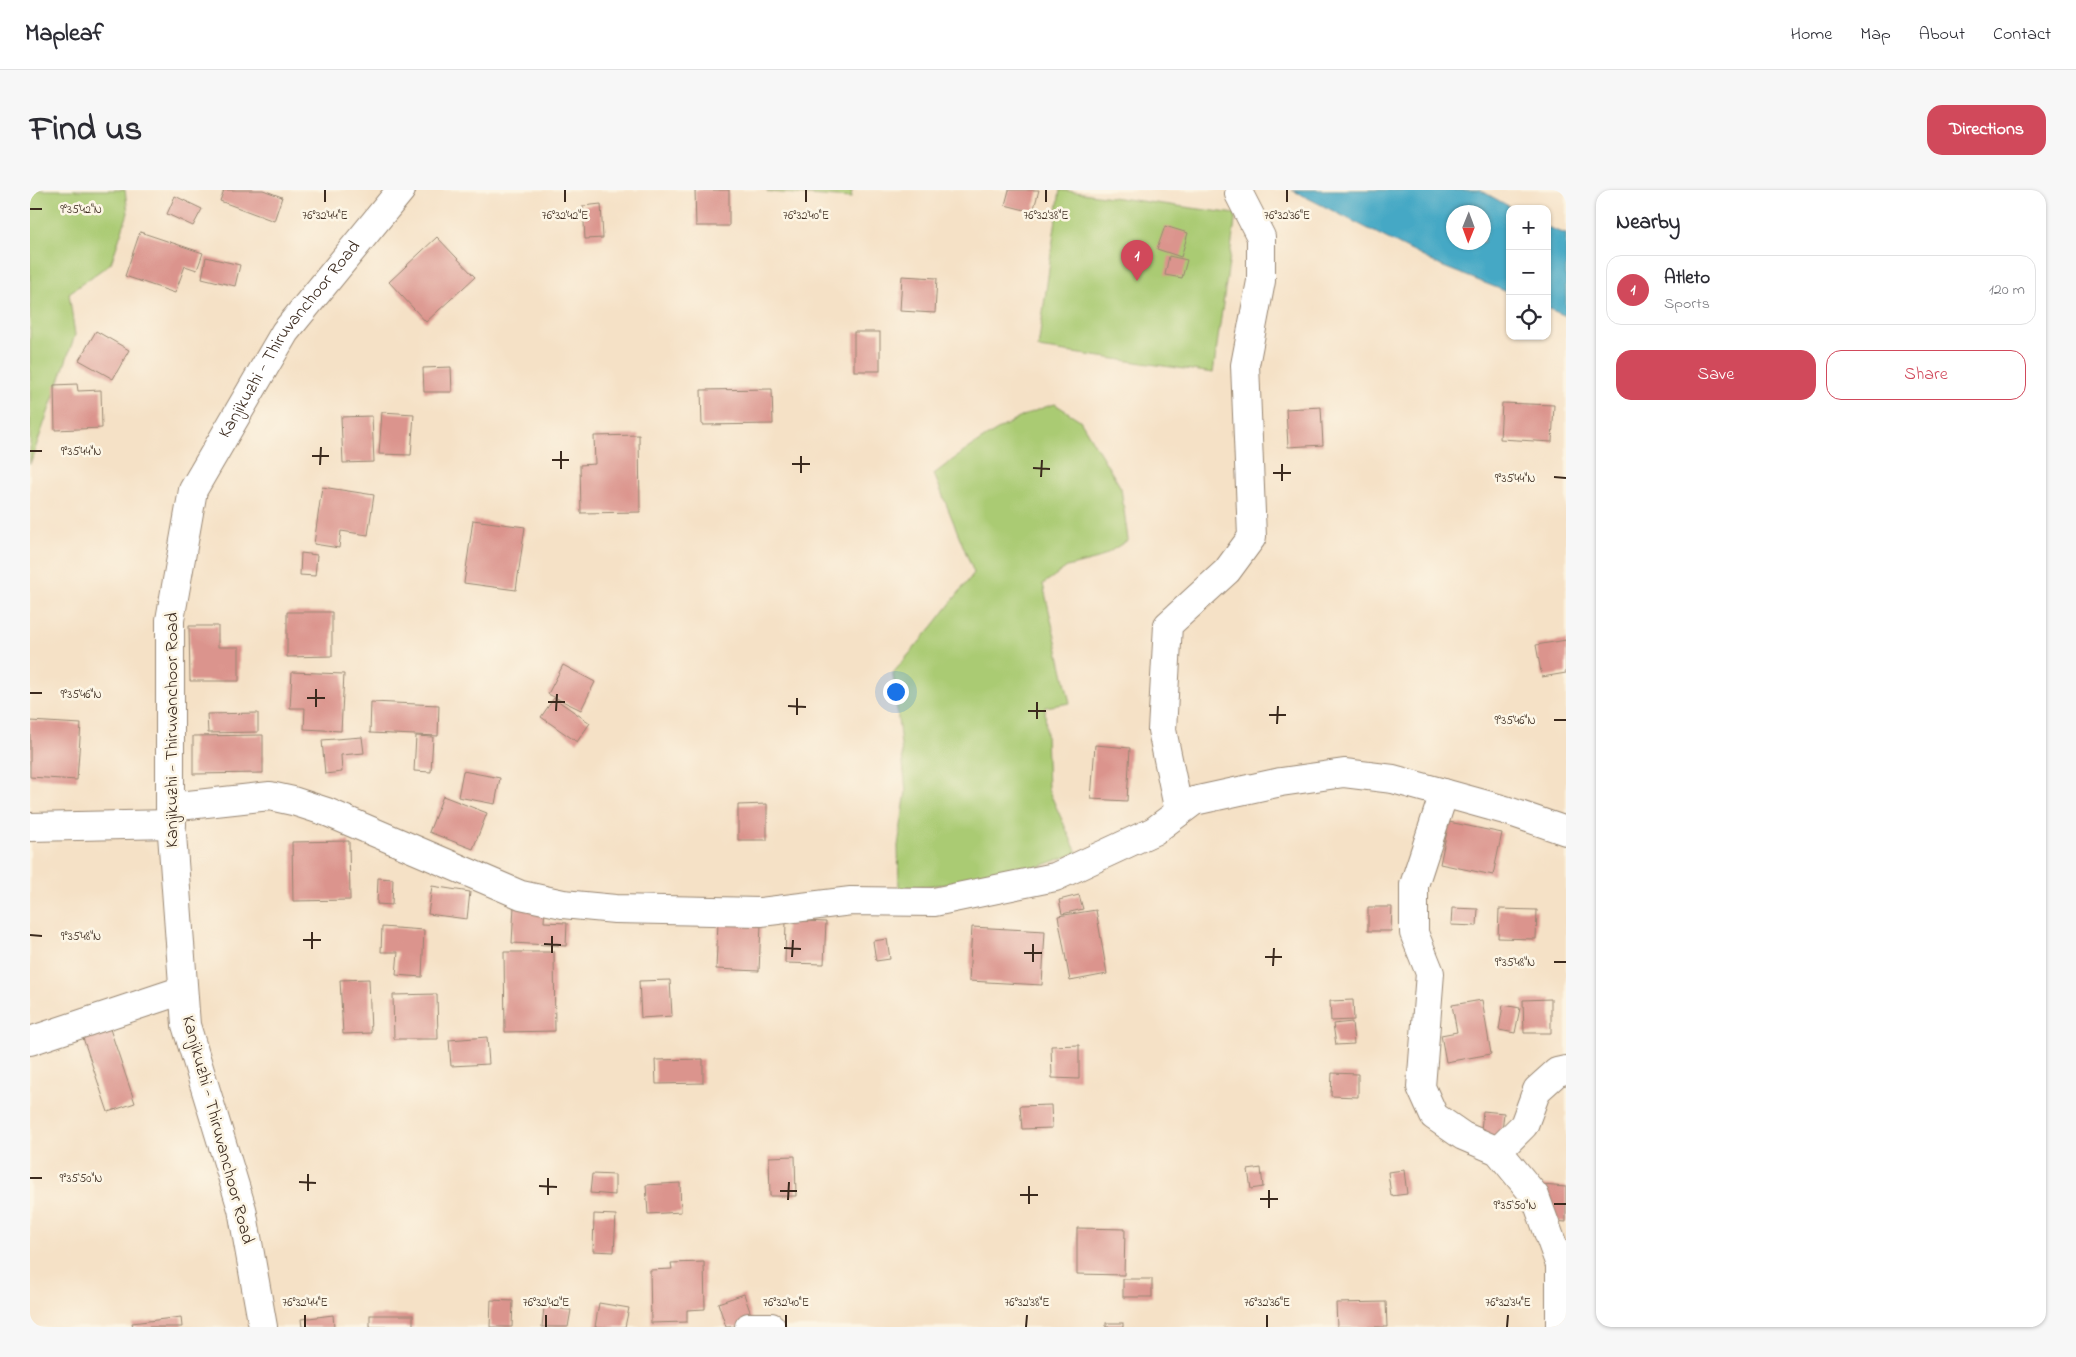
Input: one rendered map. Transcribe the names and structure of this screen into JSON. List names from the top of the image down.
{
  "streets": {
    "street": ["Kanjikuzhi - Thiruvanchoor Road"]
  },
  "north": "bottom",
  "page": {
    "header": "Mapleaf",
    "nav": [
      "Home",
      "Map",
      "About",
      "Contact"
    ],
    "title": "Find us",
    "buttons": [
      "Directions",
      ["Save", "Share"]
    ],
    "heading": "Nearby",
    "map_buttons": ["+", "−"],
    "pins": "1",
    "list": [
      {
        "mark": "1",
        "name": "Atleto",
        "note": "Sports",
        "value": "120 m"
      }
    ]
  },
  "coordinates": [
    "9°35'42\"N",
    "76°32'44\"E",
    "76°32'42\"E",
    "76°32'40\"E",
    "76°32'38\"E",
    "76°32'36\"E",
    "9°35'44\"N",
    "9°35'46\"N",
    "9°35'48\"N",
    "9°35'50\"N",
    "76°32'34\"E"
  ]
}
